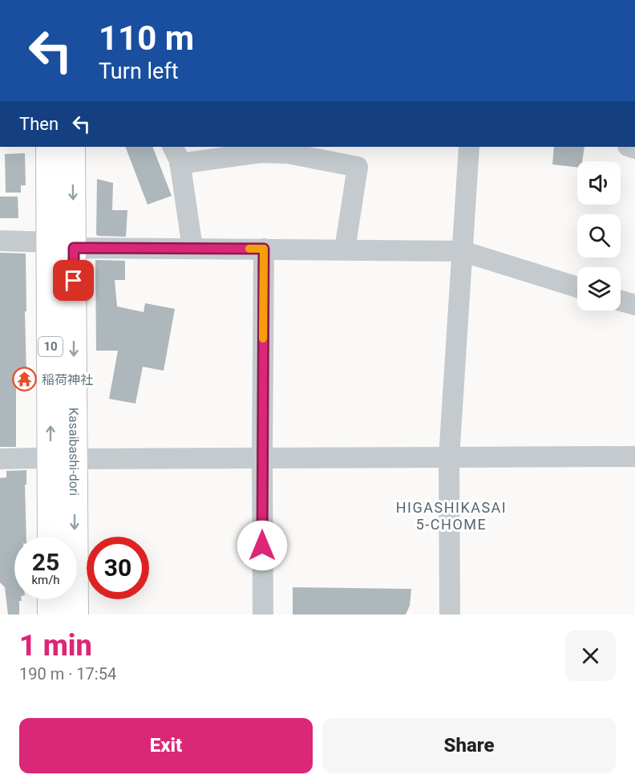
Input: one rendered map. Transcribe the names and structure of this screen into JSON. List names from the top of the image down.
{
  "streets": {
    "main road": ["10", "Kasaibashi-dori"]
  },
  "districts": ["HIGASHIKASAI 5-CHOME"],
  "places": {
    "temple": ["稲荷神社"]
  },
  "page": {
    "turn": ["110 m", "Turn left"],
    "then": "Then",
    "speed": "25 km/h",
    "limit": "30",
    "heading": ["1 min", "190 m · 17:54"],
    "buttons": ["Exit", "Share"]
  }
}
